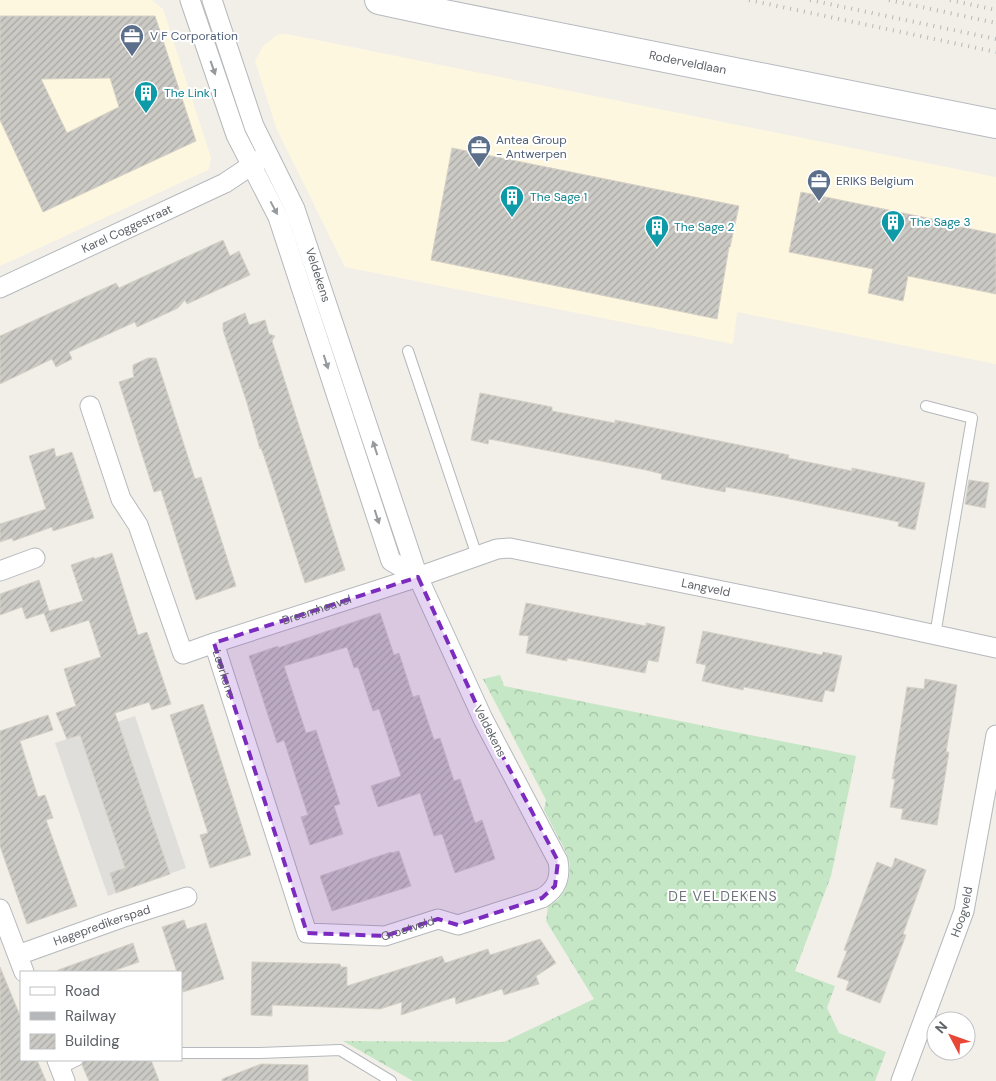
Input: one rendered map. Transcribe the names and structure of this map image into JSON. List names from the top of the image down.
{
  "streets": {
    "street": [
      "Roderveldlaan",
      "Karel Coggestraat",
      "Veldekens",
      "Langveld",
      "Breemheuvel",
      "Leerkens",
      "Hoogveld",
      "Hagepredikerspad",
      "Grootveld"
    ]
  },
  "crossings": [
    ["Karel Coggestraat", "Veldekens"],
    ["Veldekens", "Langveld"],
    ["Veldekens", "Breemheuvel"],
    ["Veldekens", "Grootveld"],
    ["Langveld", "Breemheuvel"],
    ["Breemheuvel", "Leerkens"],
    ["Leerkens", "Grootveld"]
  ],
  "districts": ["DE VELDEKENS"],
  "places": {
    "office": ["V F Corporation", "Antea Group - Antwerpen", "ERIKS Belgium"],
    "building": [
      "The Link 1",
      "The Sage 1",
      "The Sage 3",
      "The Sage 2"
    ]
  },
  "legend": ["Road", "Railway", "Building"],
  "north": "top left"
}
